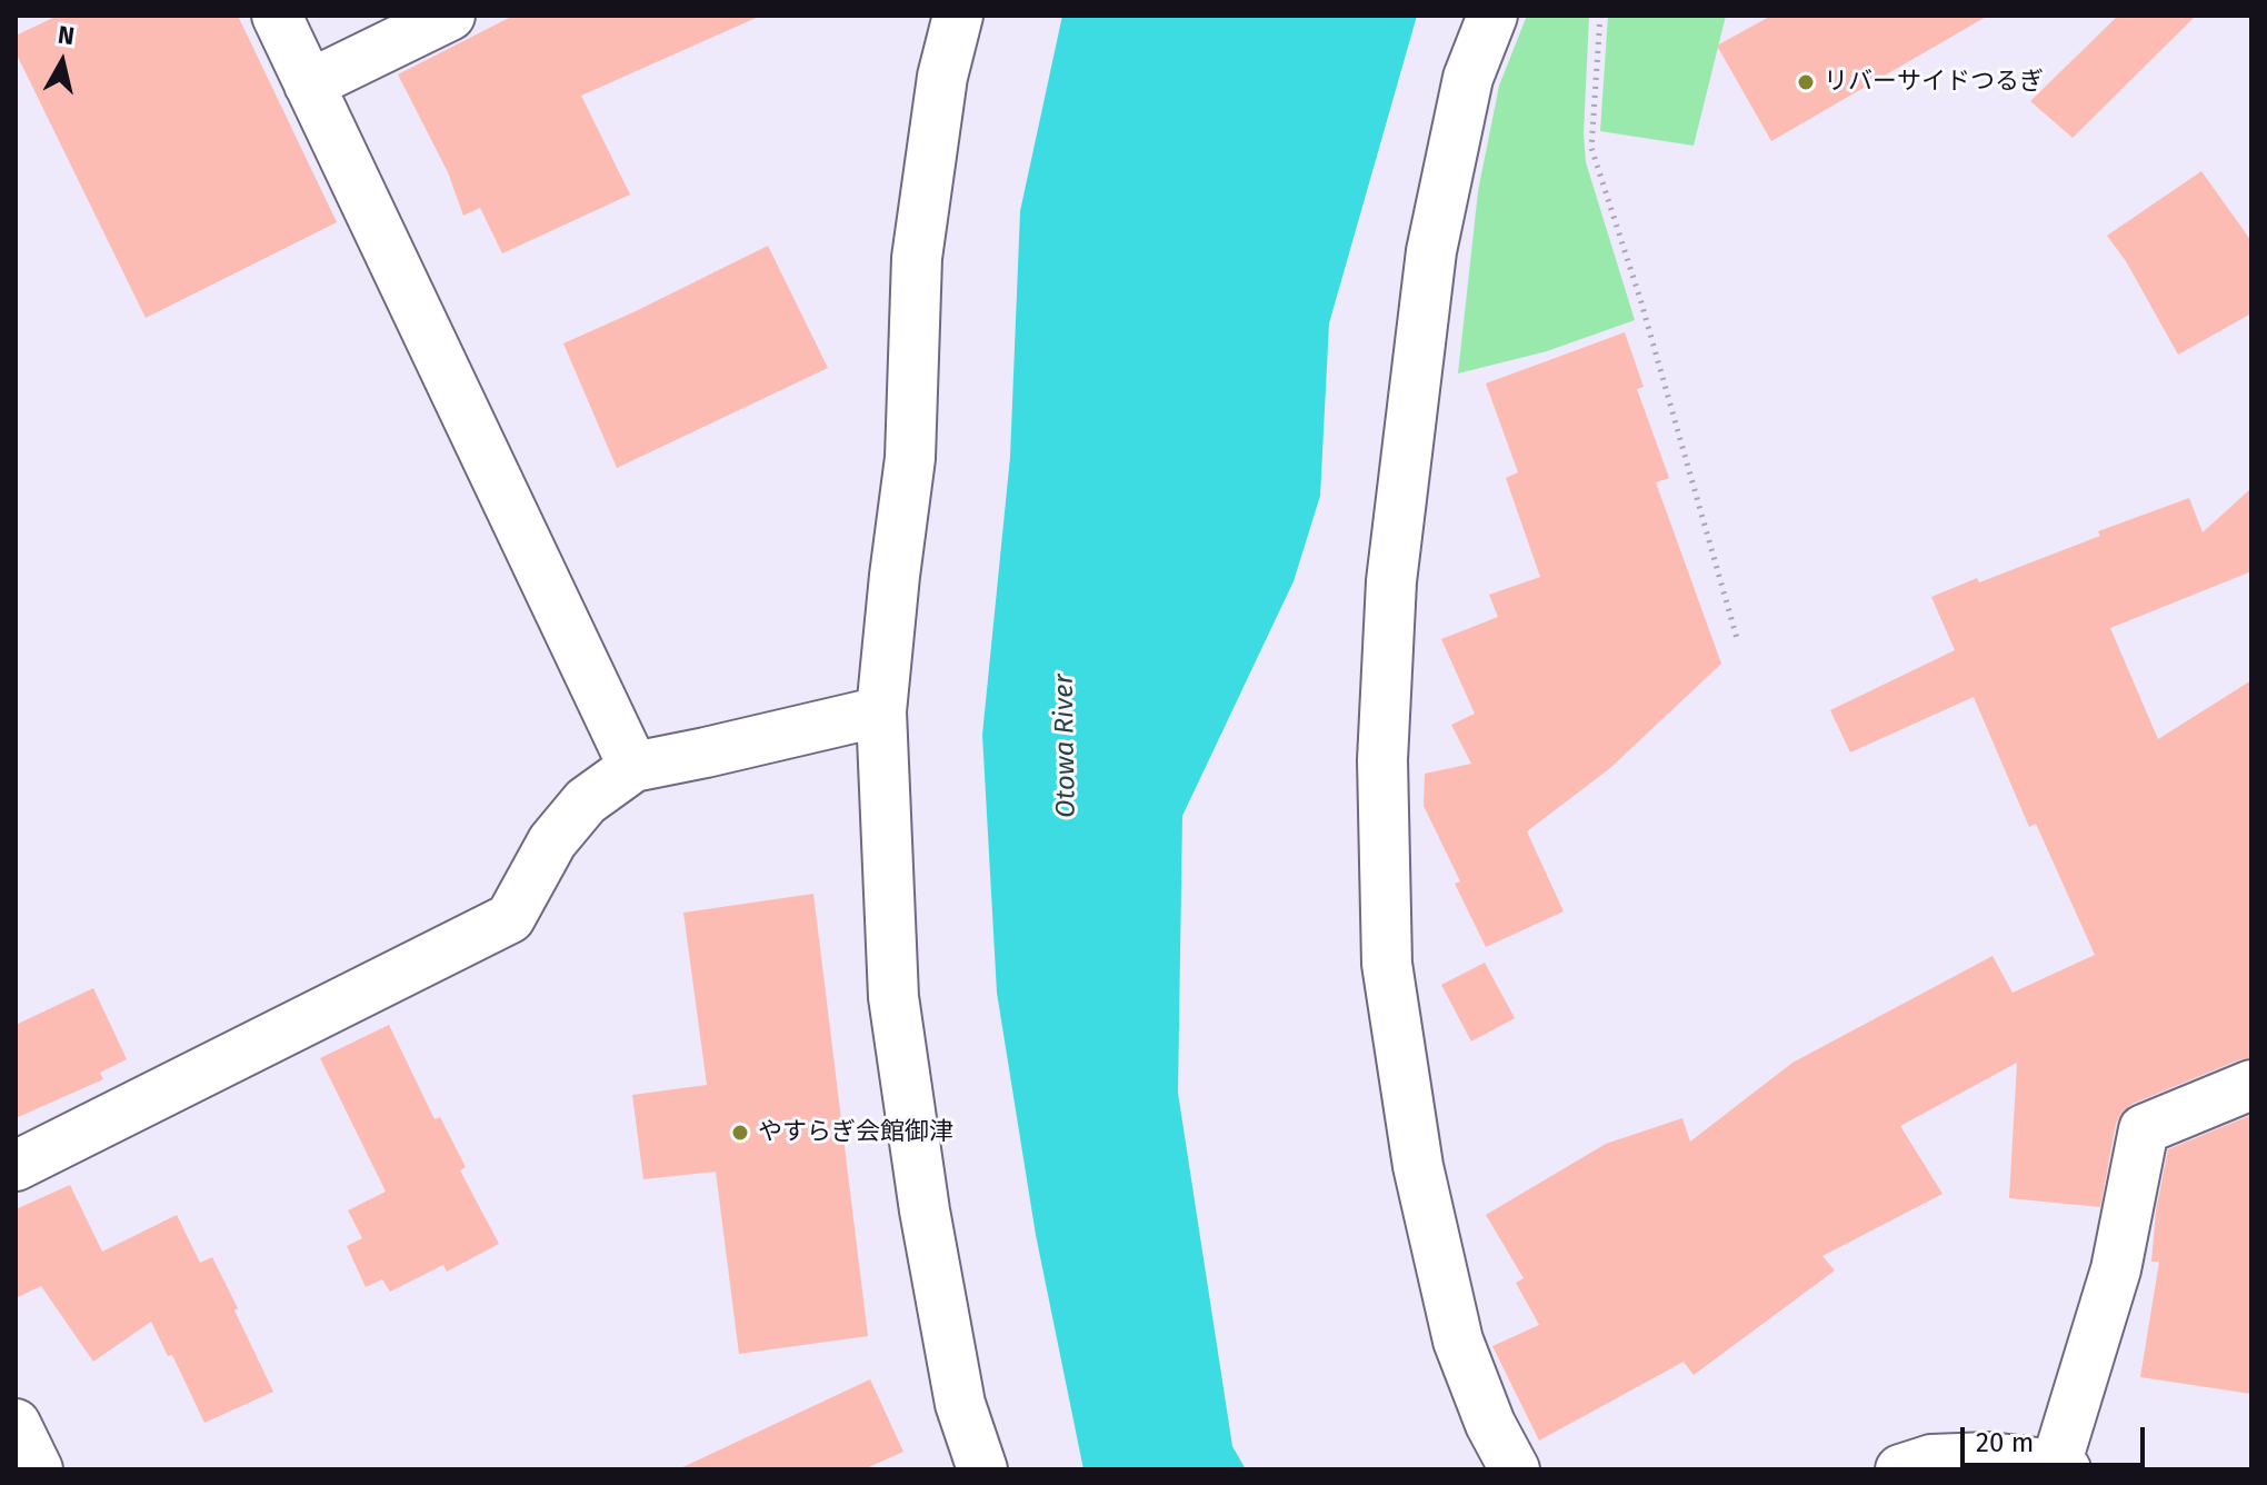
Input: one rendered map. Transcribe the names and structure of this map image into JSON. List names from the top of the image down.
{
  "water": ["Otowa River"],
  "places": ["リバーサイドつるぎ", "やすらぎ会館御津"],
  "scale_bar": "20 m",
  "north": "top"
}
